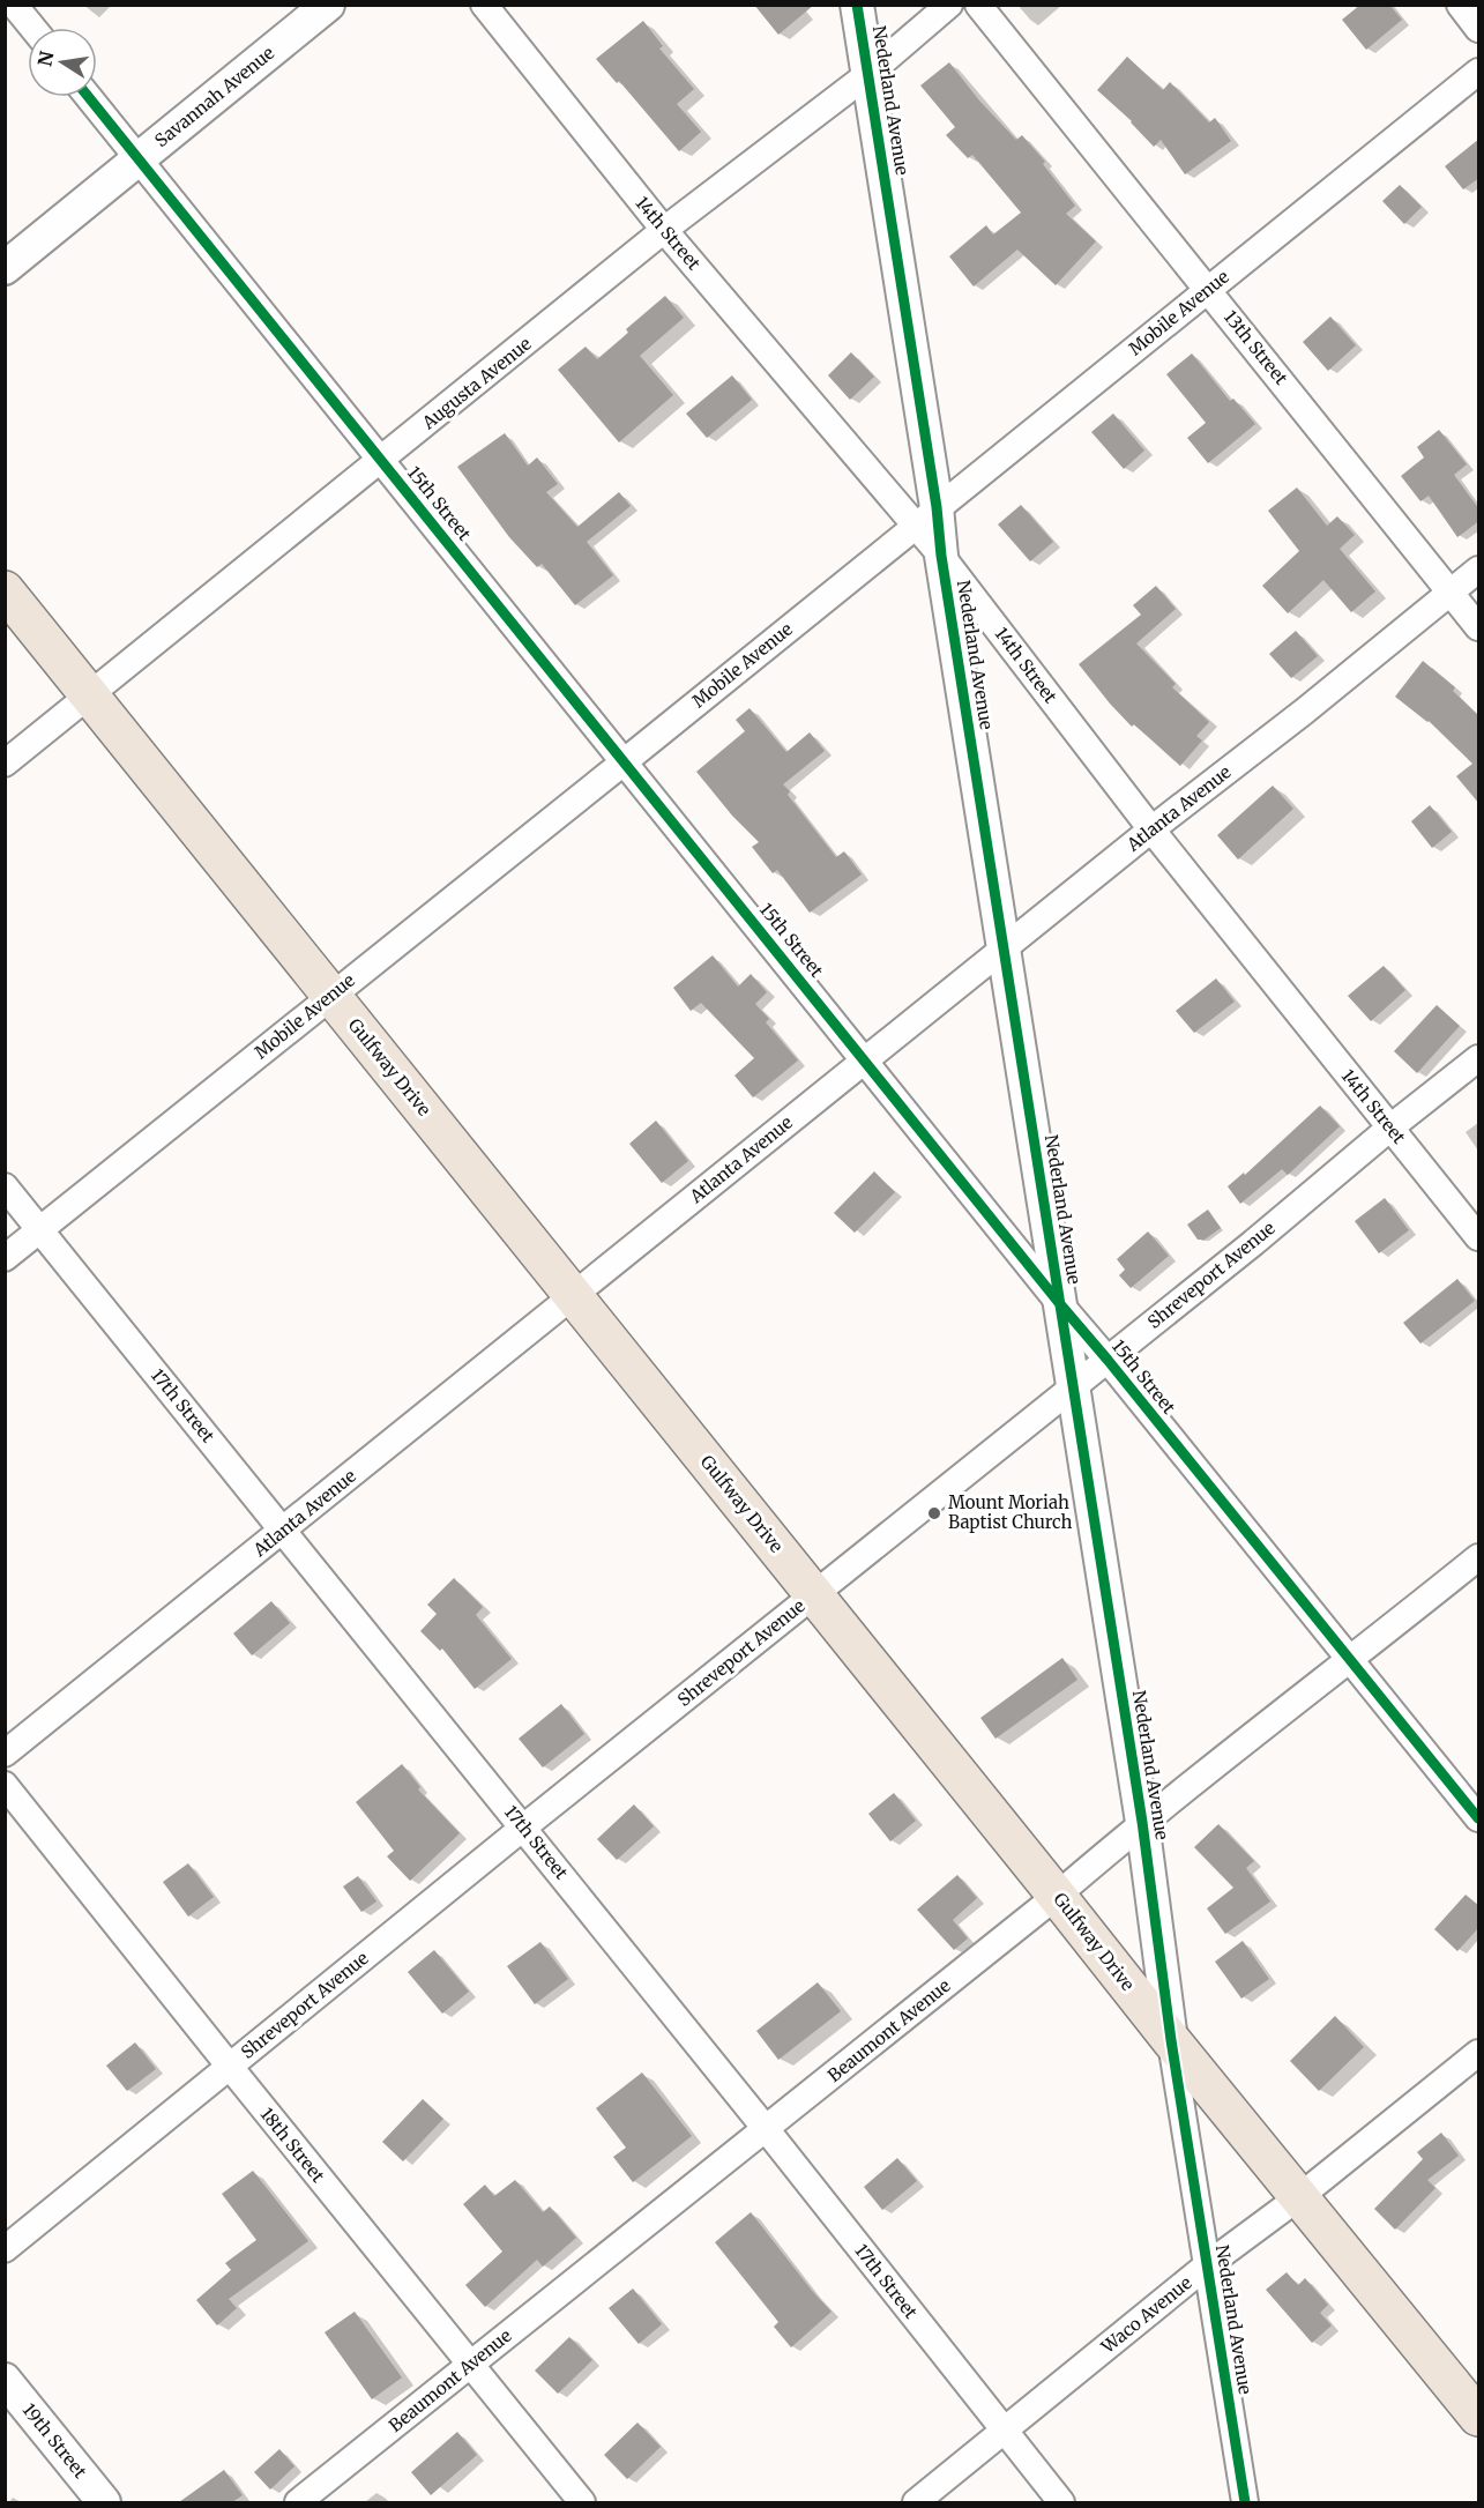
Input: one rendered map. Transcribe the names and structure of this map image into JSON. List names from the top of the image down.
{
  "streets": {
    "main road": ["Gulfway Drive"],
    "street": [
      "Savannah Avenue",
      "Nederland Avenue",
      "14th Street",
      "Mobile Avenue",
      "13th Street",
      "Augusta Avenue",
      "15th Street",
      "Atlanta Avenue",
      "Shreveport Avenue",
      "17th Street",
      "Beaumont Avenue",
      "18th Street",
      "Waco Avenue",
      "19th Street"
    ]
  },
  "crossings": [
    ["Savannah Avenue", "15th Street"],
    ["Nederland Avenue", "14th Street"],
    ["Nederland Avenue", "Mobile Avenue"],
    ["Nederland Avenue", "Augusta Avenue"],
    ["Nederland Avenue", "15th Street"],
    ["Nederland Avenue", "Atlanta Avenue"],
    ["Nederland Avenue", "Gulfway Drive"],
    ["Nederland Avenue", "Shreveport Avenue"],
    ["Nederland Avenue", "Beaumont Avenue"],
    ["Nederland Avenue", "Waco Avenue"],
    ["14th Street", "Mobile Avenue"],
    ["14th Street", "Augusta Avenue"],
    ["14th Street", "Atlanta Avenue"],
    ["14th Street", "Shreveport Avenue"],
    ["Mobile Avenue", "13th Street"],
    ["Mobile Avenue", "15th Street"],
    ["Mobile Avenue", "Gulfway Drive"],
    ["Mobile Avenue", "17th Street"],
    ["13th Street", "Atlanta Avenue"],
    ["Augusta Avenue", "15th Street"],
    ["Augusta Avenue", "Gulfway Drive"],
    ["15th Street", "Atlanta Avenue"],
    ["15th Street", "Shreveport Avenue"],
    ["15th Street", "Beaumont Avenue"],
    ["Atlanta Avenue", "Gulfway Drive"],
    ["Atlanta Avenue", "17th Street"],
    ["Gulfway Drive", "Shreveport Avenue"],
    ["Gulfway Drive", "Beaumont Avenue"],
    ["Gulfway Drive", "Waco Avenue"],
    ["Shreveport Avenue", "17th Street"],
    ["Shreveport Avenue", "18th Street"],
    ["17th Street", "Beaumont Avenue"],
    ["17th Street", "Waco Avenue"],
    ["Beaumont Avenue", "18th Street"]
  ],
  "places": ["Mount Moriah Baptist Church"],
  "north": "left"
}
